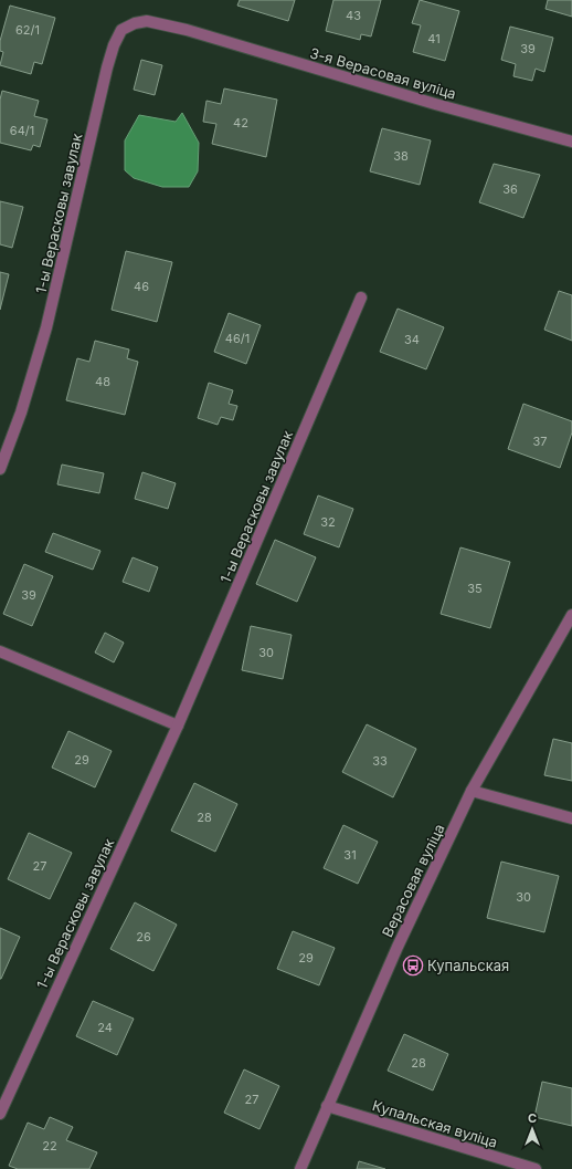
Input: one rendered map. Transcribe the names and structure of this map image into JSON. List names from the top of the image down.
{
  "streets": {
    "street": [
      "3-я Верасовая вуліца",
      "1-ы Верасковы завулак",
      "Верасовая вуліца",
      "Купальская вуліца"
    ]
  },
  "crossings": [
    ["3-я Верасовая вуліца", "1-ы Верасковы завулак"],
    ["Верасовая вуліца", "Купальская вуліца"]
  ],
  "places": {
    "bus stop": ["Купальская"]
  },
  "house_numbers": [
    "43",
    "62/1",
    "41",
    "39",
    "42",
    "64/1",
    "38",
    "36",
    "46",
    "46/1",
    "34",
    "48",
    "37",
    "32",
    "35",
    "39",
    "30",
    "29",
    "33",
    "28",
    "31",
    "27",
    "30",
    "26",
    "29",
    "24",
    "28",
    "27",
    "22"
  ],
  "north": "top"
}
